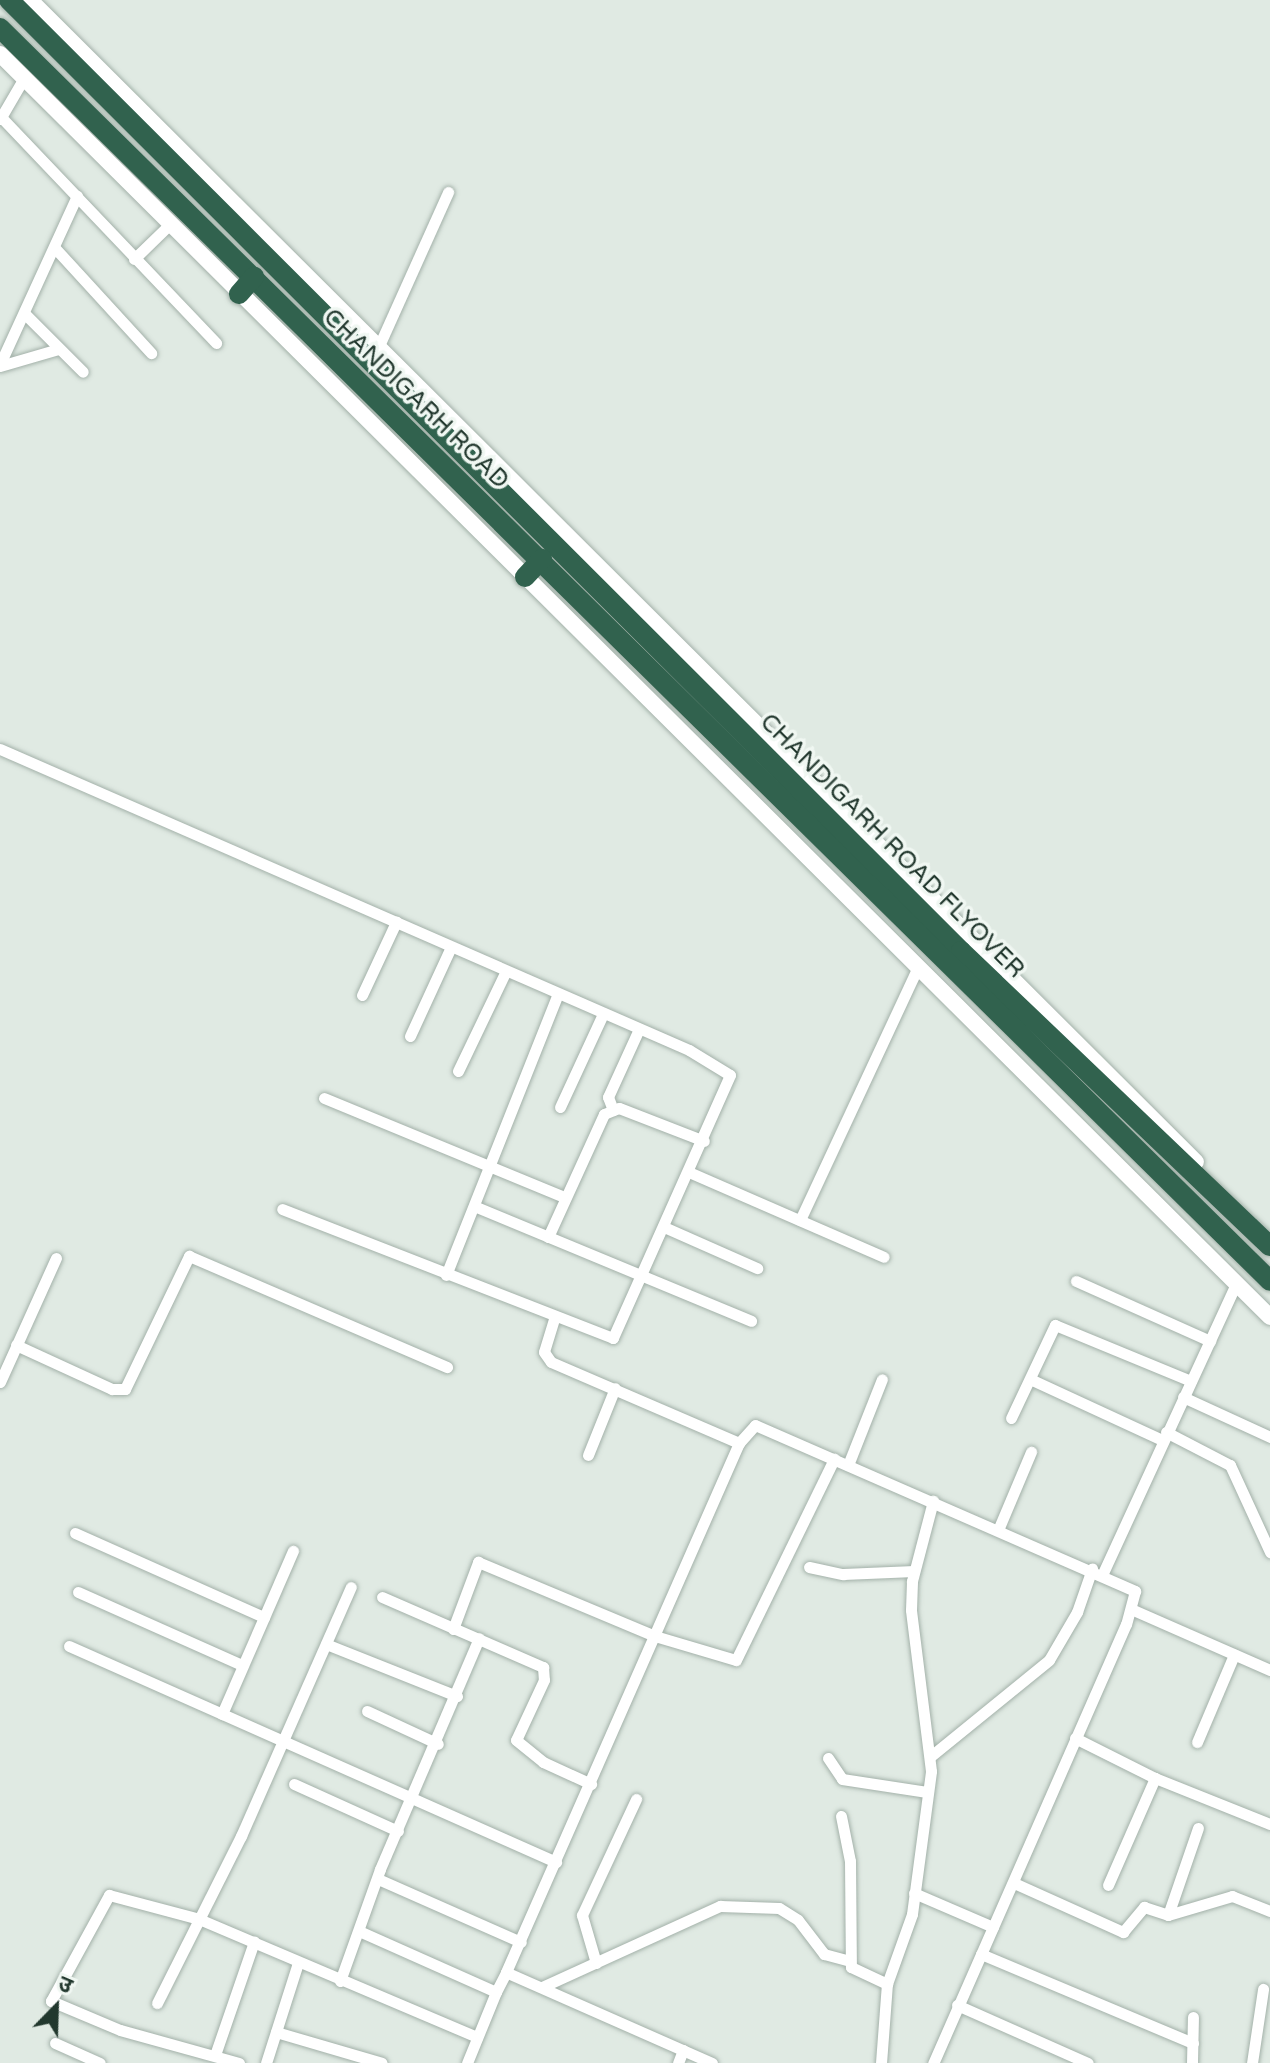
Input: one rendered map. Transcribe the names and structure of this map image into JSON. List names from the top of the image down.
{
  "streets": {
    "highway": ["CHANDIGARH ROAD", "CHANDIGARH ROAD FLYOVER"]
  },
  "crossings": [
    ["CHANDIGARH ROAD", "CHANDIGARH ROAD FLYOVER"]
  ],
  "north": "top right"
}
